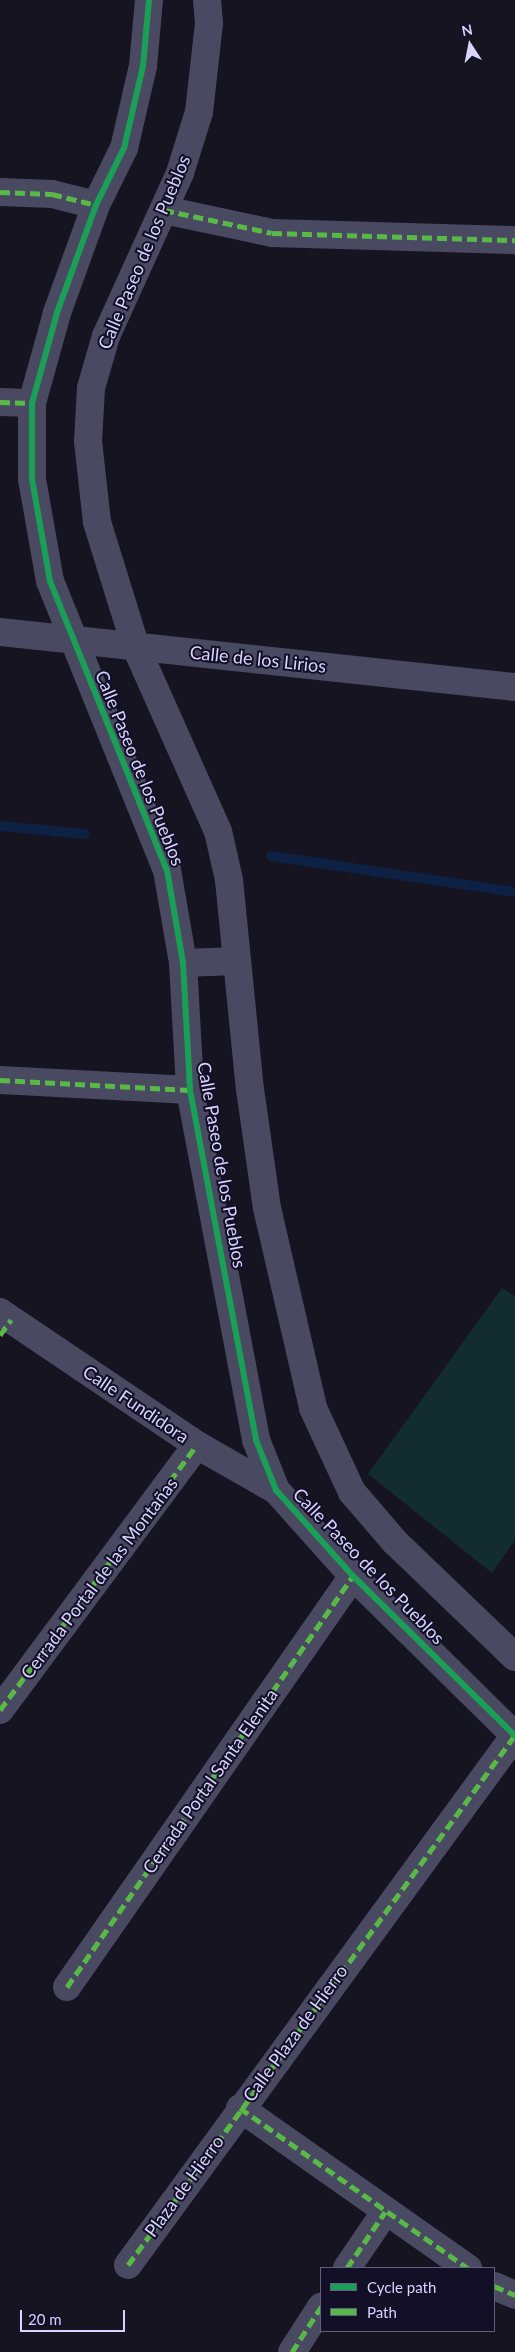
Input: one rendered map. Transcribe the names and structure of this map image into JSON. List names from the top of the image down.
{
  "streets": {
    "street": [
      "Calle Paseo de los Pueblos",
      "Calle de los Lirios",
      "Calle Fundidora",
      "Cerrada Portal de las Montañas",
      "Cerrada Portal Santa Elenita",
      "Calle Plaza de Hierro",
      "Plaza de Hierro"
    ]
  },
  "crossings": [
    ["Calle Paseo de los Pueblos", "Calle de los Lirios"],
    ["Calle Paseo de los Pueblos", "Calle Fundidora"],
    ["Calle Paseo de los Pueblos", "Cerrada Portal Santa Elenita"],
    ["Calle Paseo de los Pueblos", "Calle Plaza de Hierro"],
    ["Calle Fundidora", "Cerrada Portal de las Montañas"],
    ["Calle Plaza de Hierro", "Plaza de Hierro"]
  ],
  "legend": ["Cycle path", "Path"],
  "scale_bar": "20 m",
  "north": "top"
}
